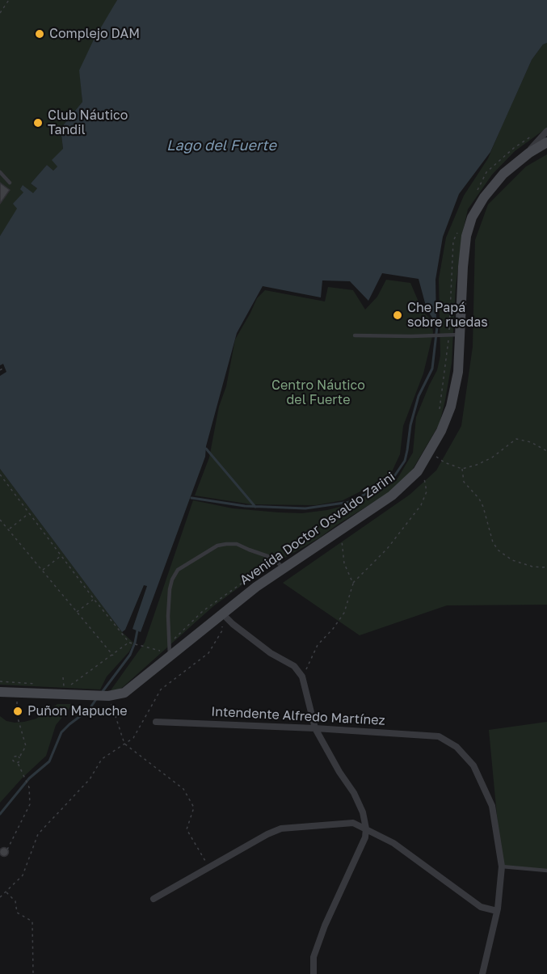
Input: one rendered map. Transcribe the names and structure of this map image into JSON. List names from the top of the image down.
{
  "streets": {
    "main road": ["Avenida Doctor Osvaldo Zarini"],
    "street": ["Intendente Alfredo Martínez"]
  },
  "water": ["Lago del Fuerte"],
  "parks": ["Centro Náutico del Fuerte"],
  "places": [
    "Complejo DAM",
    "Club Náutico Tandil",
    "Che Papá sobre ruedas",
    "Puñon Mapuche"
  ]
}
